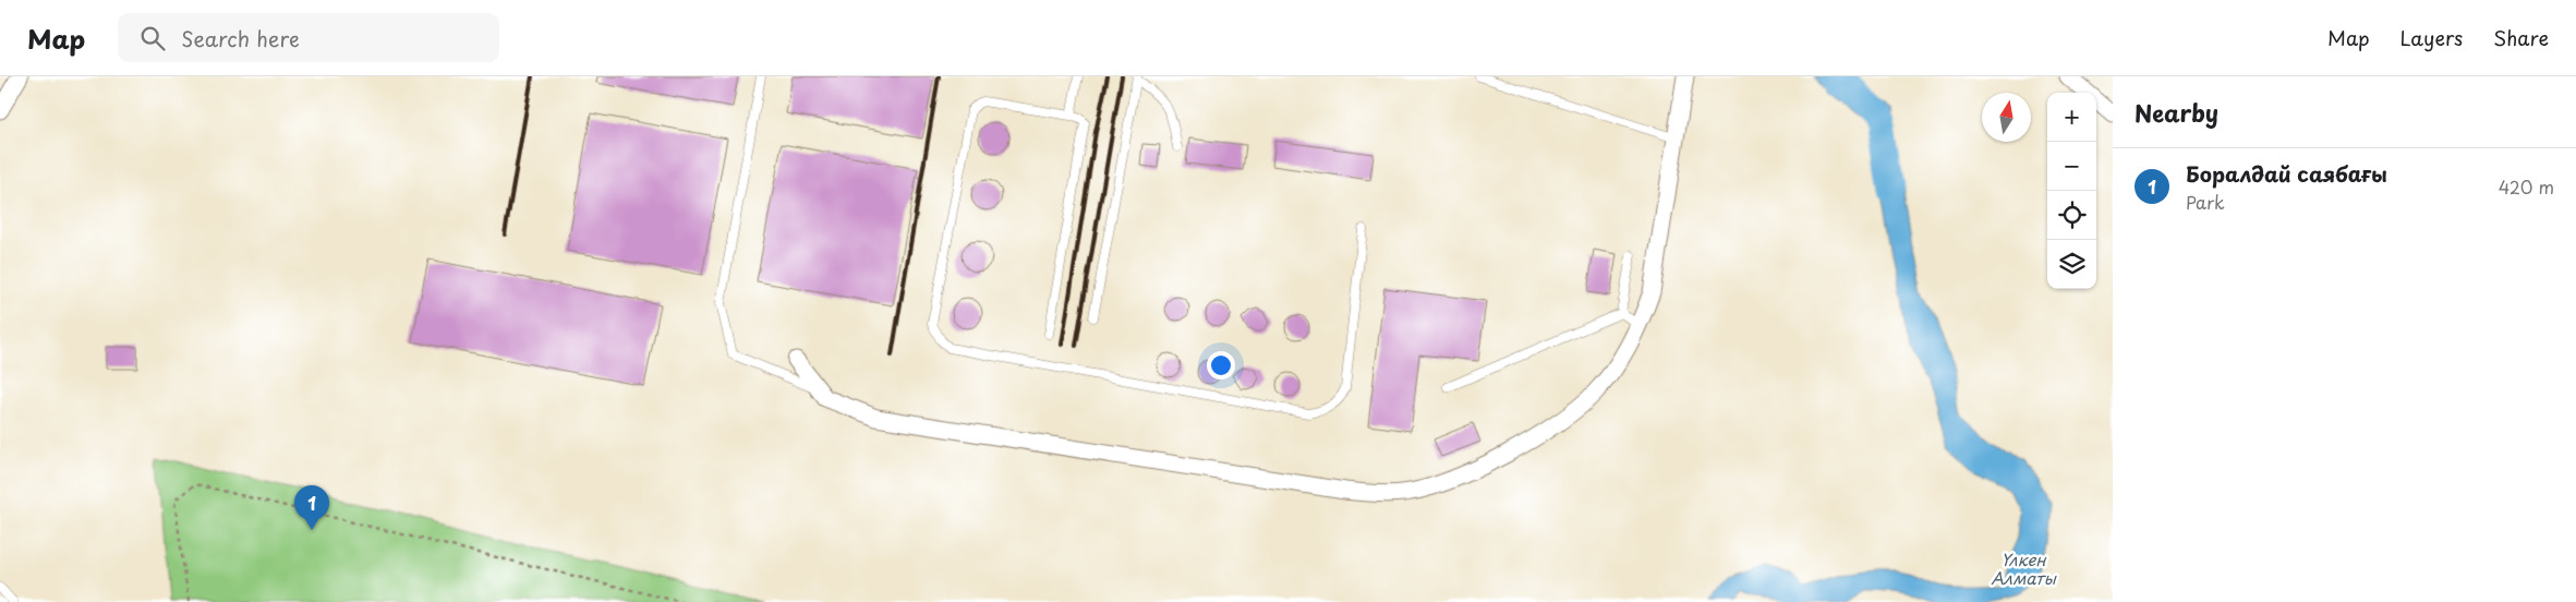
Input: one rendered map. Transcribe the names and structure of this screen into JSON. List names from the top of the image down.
{
  "water": ["Үлкен Алматы"],
  "north": "top",
  "page": {
    "header": "Map",
    "search": "Search here",
    "nav": ["Map", "Layers", "Share"],
    "heading": "Nearby",
    "map_buttons": ["+", "−"],
    "list": [
      {
        "mark": "1",
        "name": "Боралдай саябағы",
        "note": "Park",
        "value": "420 m"
      }
    ],
    "pins": "1"
  }
}
